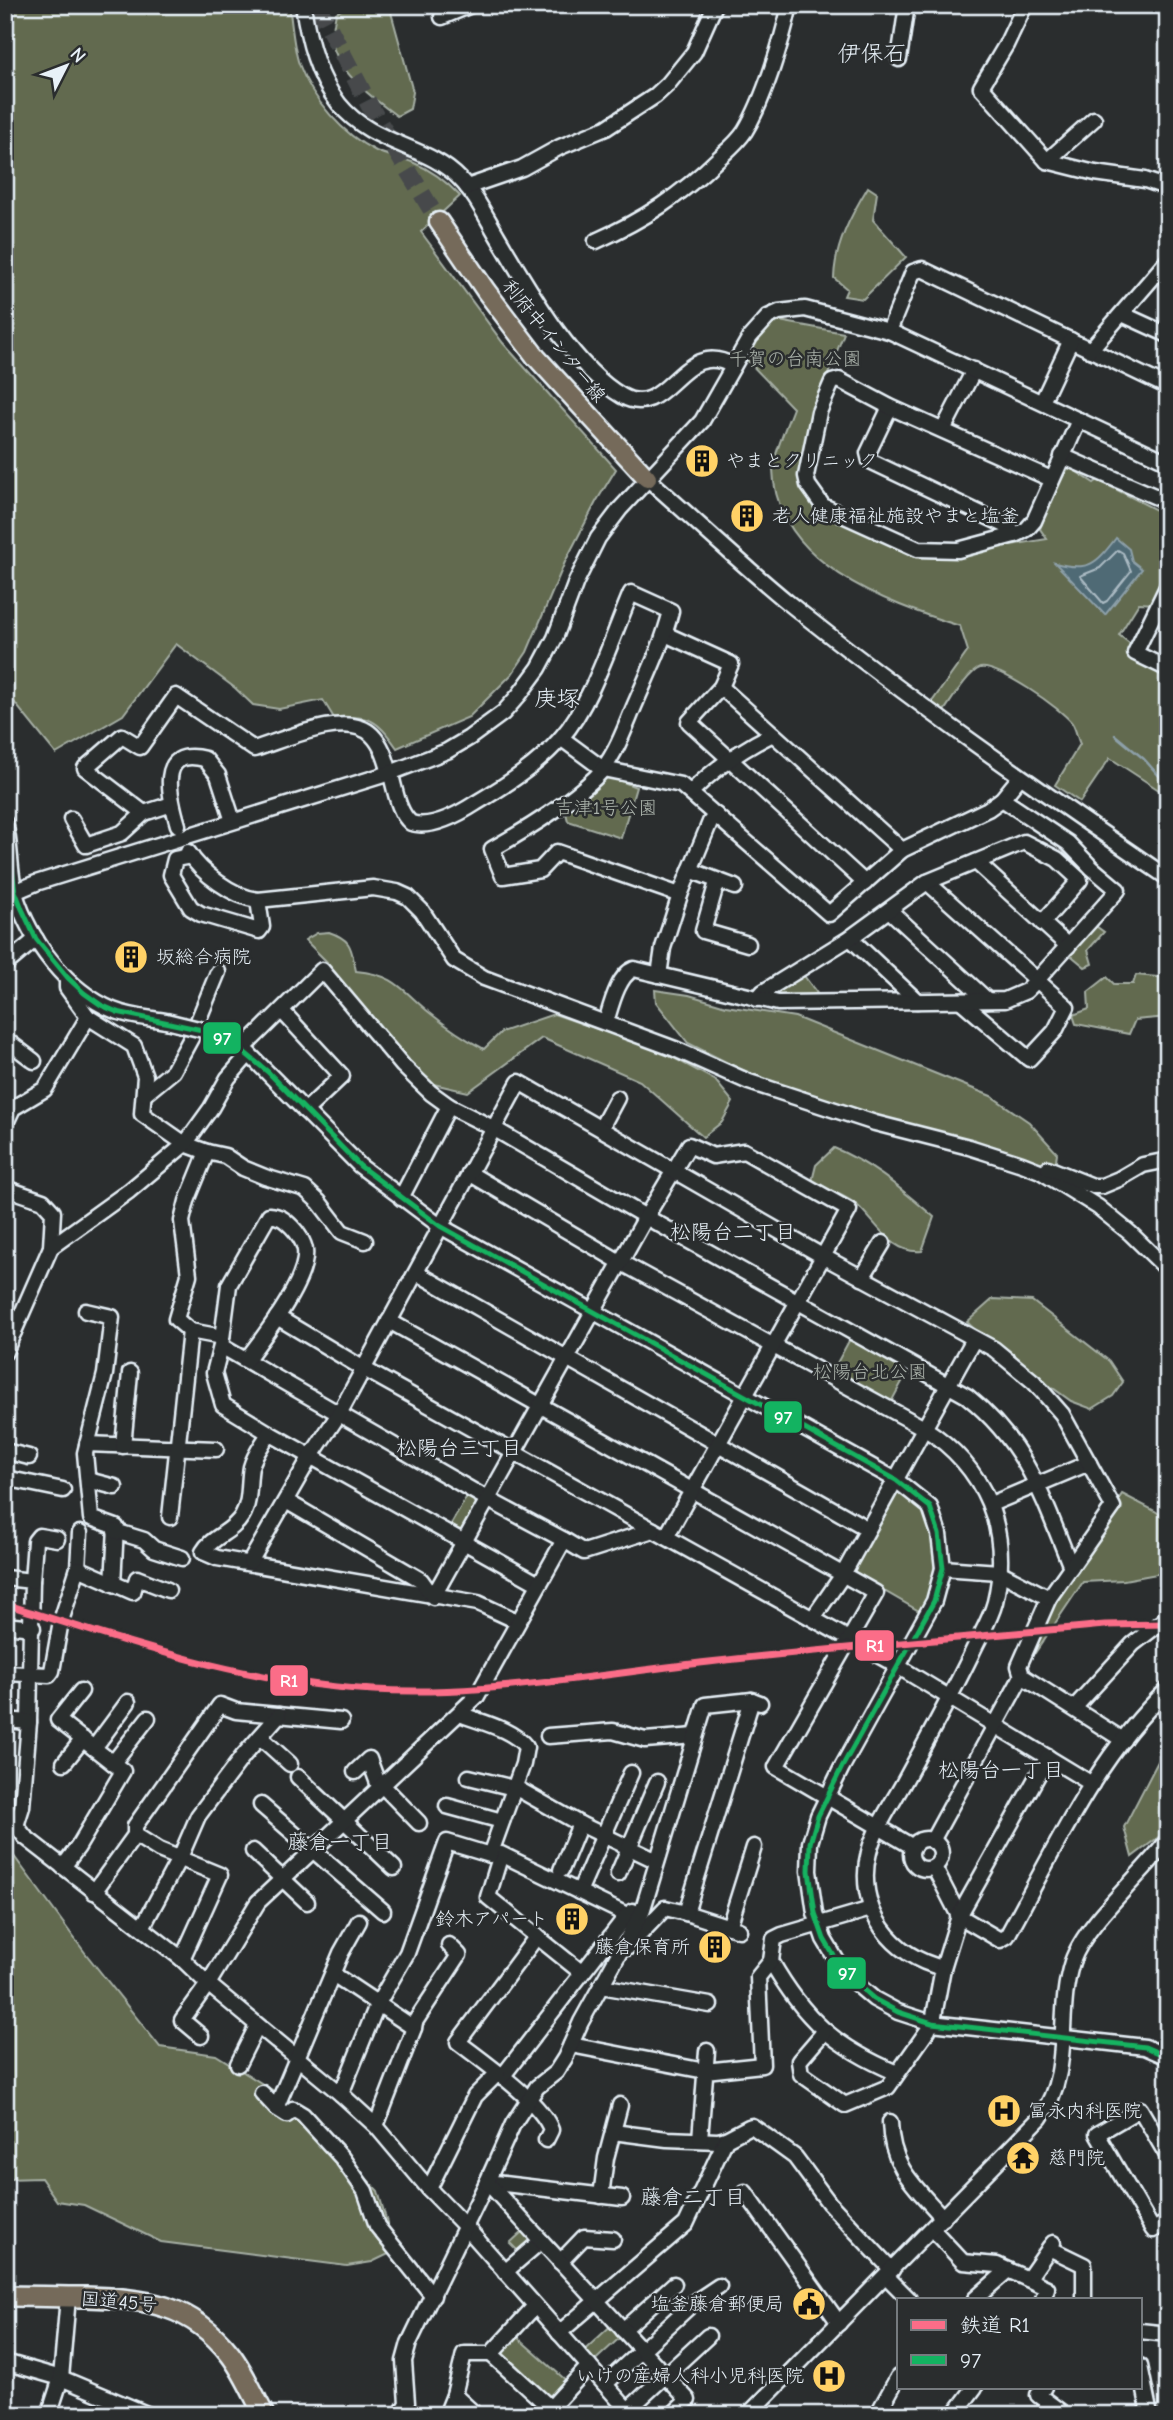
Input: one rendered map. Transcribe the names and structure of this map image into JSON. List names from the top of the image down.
{
  "streets": {
    "highway": ["国道45号"],
    "main road": ["利府中インター線"]
  },
  "districts": [
    "伊保石",
    "庚塚",
    "松陽台二丁目",
    "松陽台三丁目",
    "松陽台一丁目",
    "藤倉一丁目",
    "藤倉二丁目"
  ],
  "parks": ["千賀の台南公園", "吉津1号公園", "松陽台北公園"],
  "places": {
    "building": [
      "やまとクリニック",
      "老人健康福祉施設やまと塩釜",
      "坂総合病院",
      "鈴木アパート",
      "藤倉保育所"
    ],
    "hospital": ["冨永内科医院", "いけの産婦人科小児科医院"],
    "temple": ["慈門院"],
    "public building": ["塩釜藤倉郵便局"]
  },
  "lines": ["transit line 97", "rail line R1"],
  "legend": ["鉄道 R1", "97"],
  "north": "top right"
}
